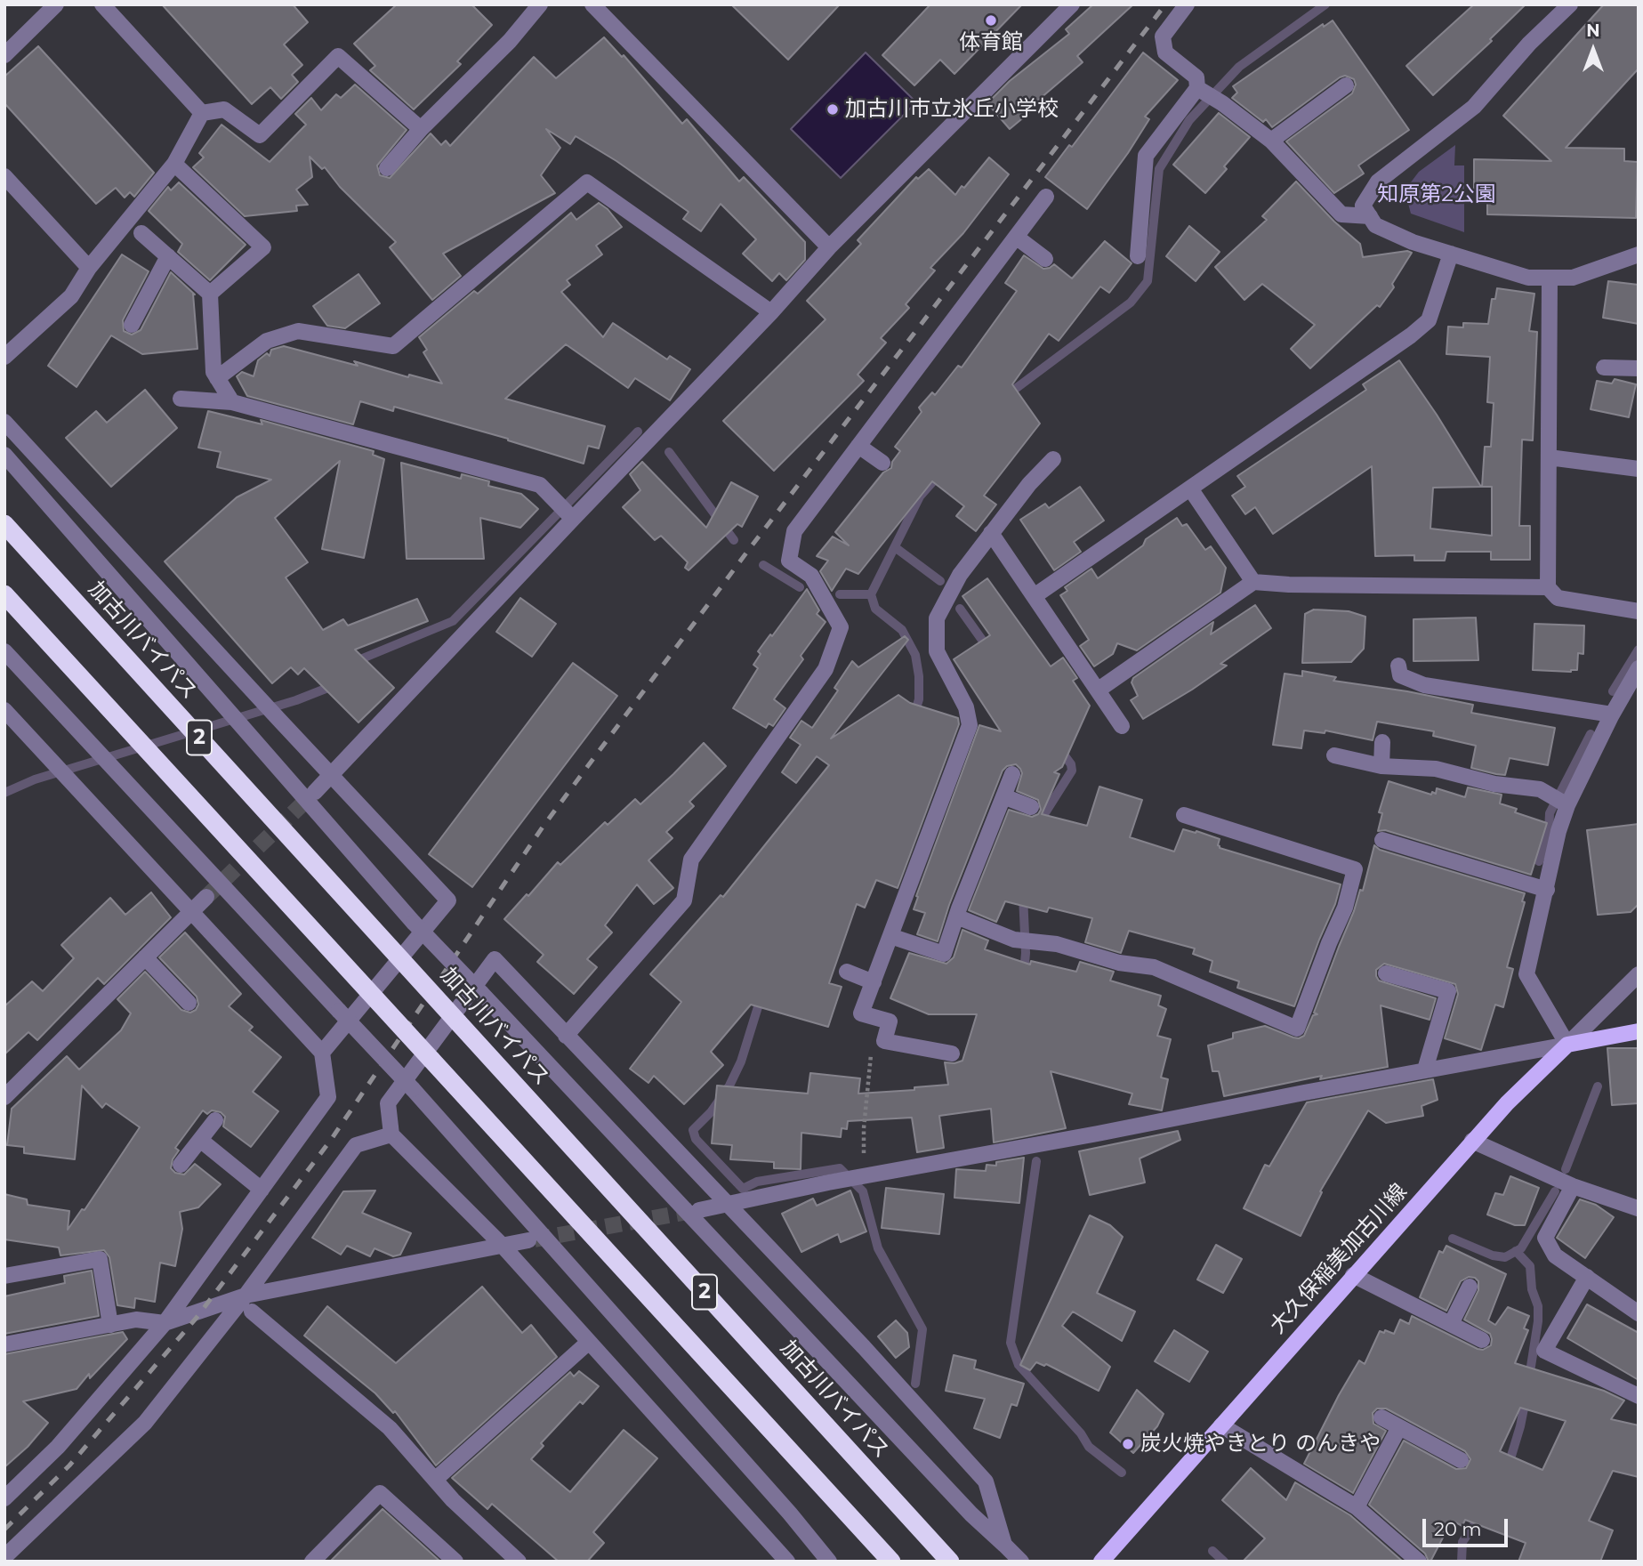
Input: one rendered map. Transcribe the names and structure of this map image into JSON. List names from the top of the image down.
{
  "streets": {
    "highway": ["加古川バイパス", "2"],
    "main road": ["大久保稲美加古川線"]
  },
  "parks": ["知原第2公園"],
  "places": ["体育館", "加古川市立氷丘小学校", "炭火焼やきとり のんきや"],
  "scale_bar": "20 m",
  "north": "top"
}
